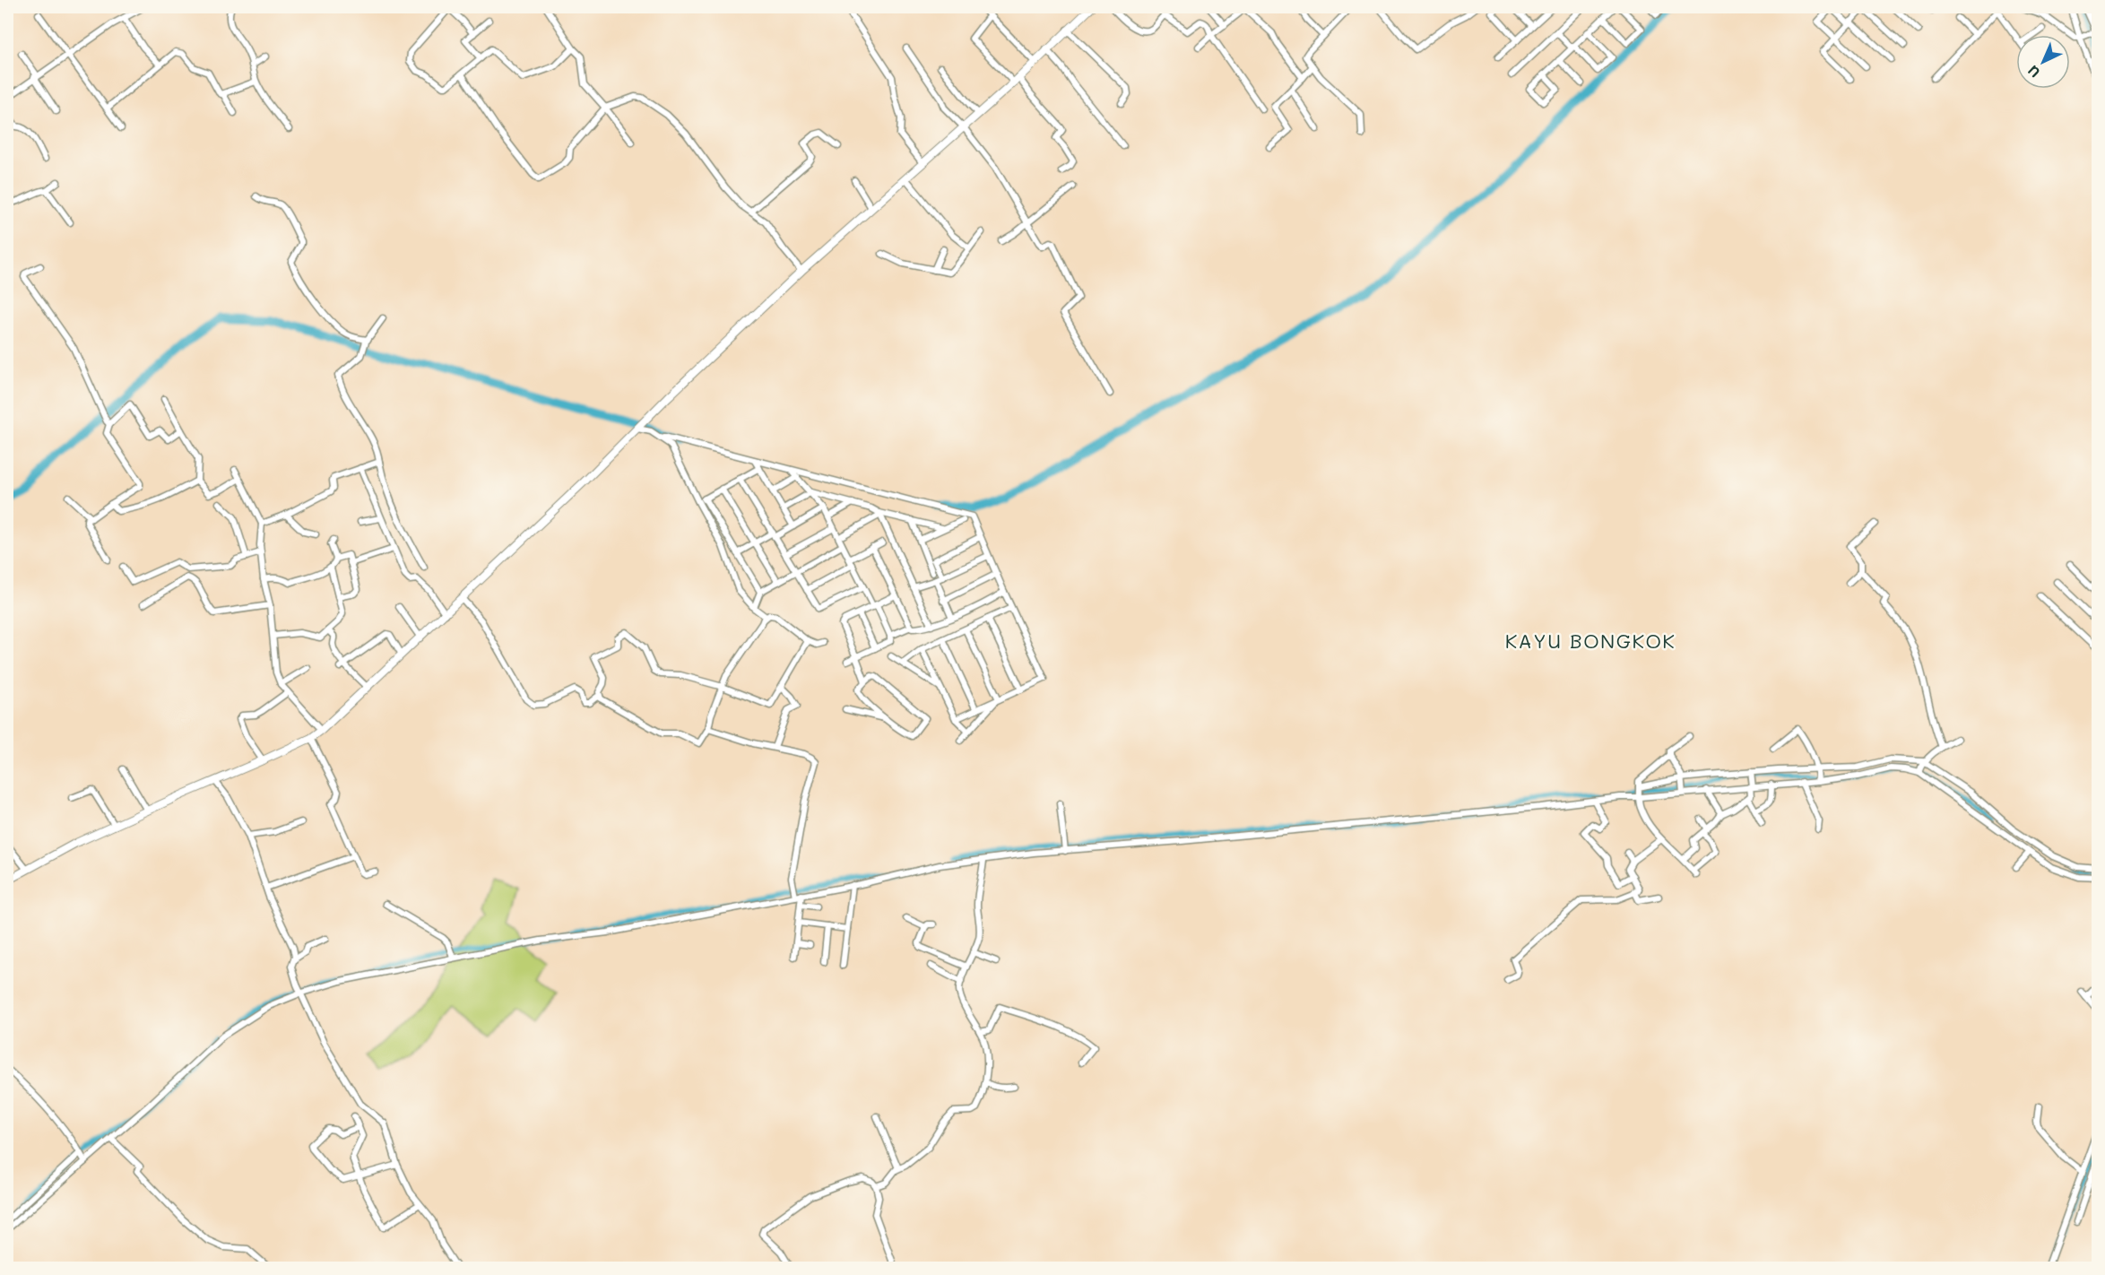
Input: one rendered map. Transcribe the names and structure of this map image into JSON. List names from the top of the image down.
{
  "districts": ["KAYU BONGKOK"],
  "north": "bottom left"
}
